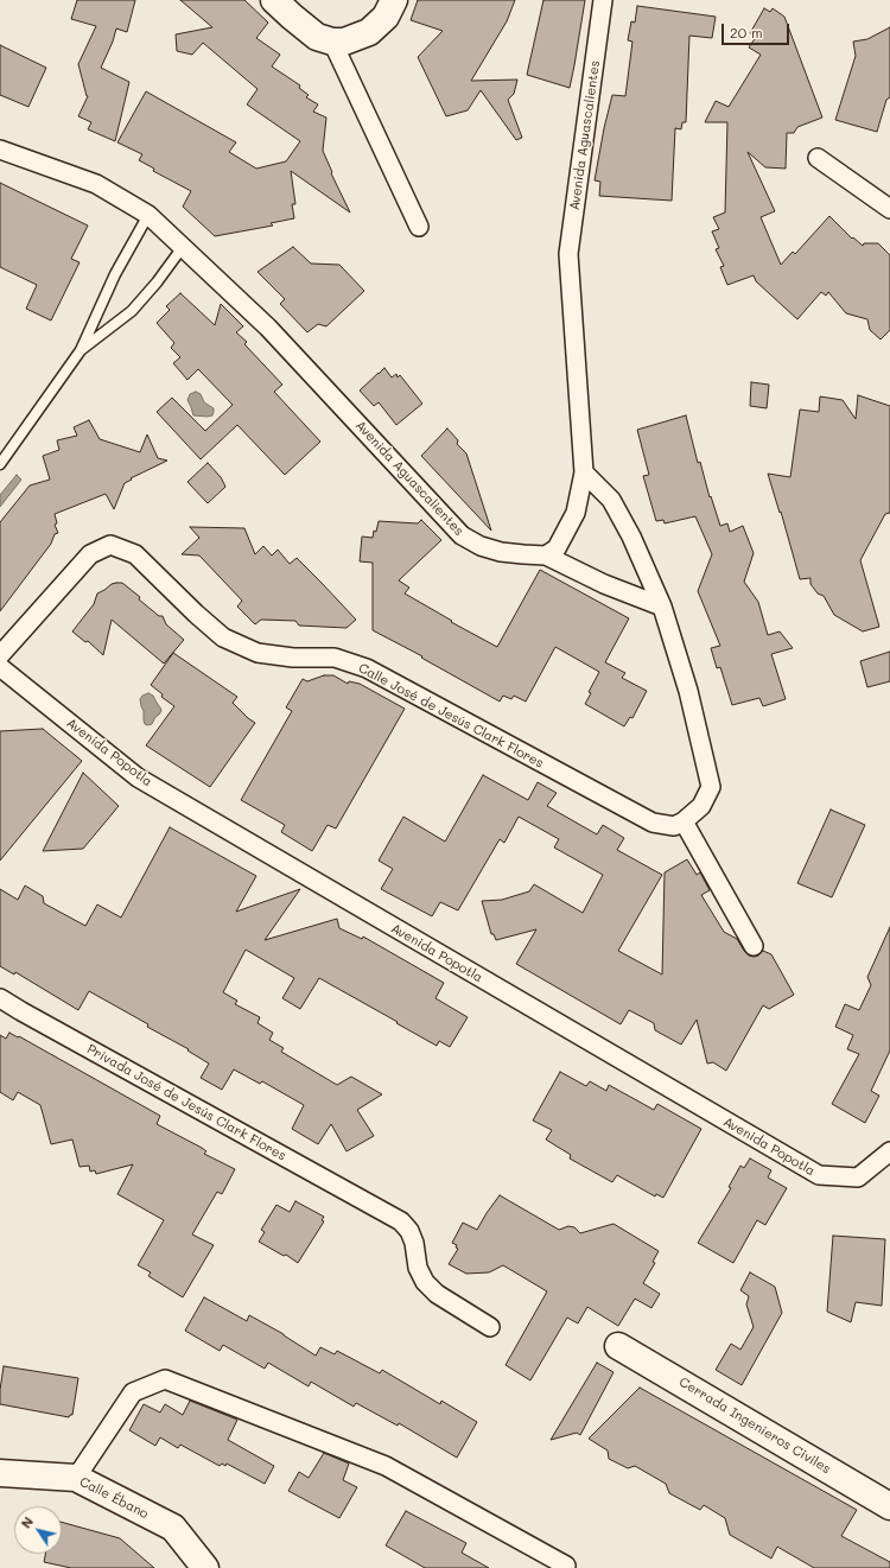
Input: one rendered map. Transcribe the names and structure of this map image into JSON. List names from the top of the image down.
{
  "streets": {
    "street": [
      "Avenida Aguascalientes",
      "Calle José de Jesús Clark Flores",
      "Avenida Popotla",
      "Privada José de Jesús Clark Flores",
      "Cerrada Ingenieros Civiles",
      "Calle Ébano"
    ]
  },
  "scale_bar": "20 m",
  "north": "top left"
}
